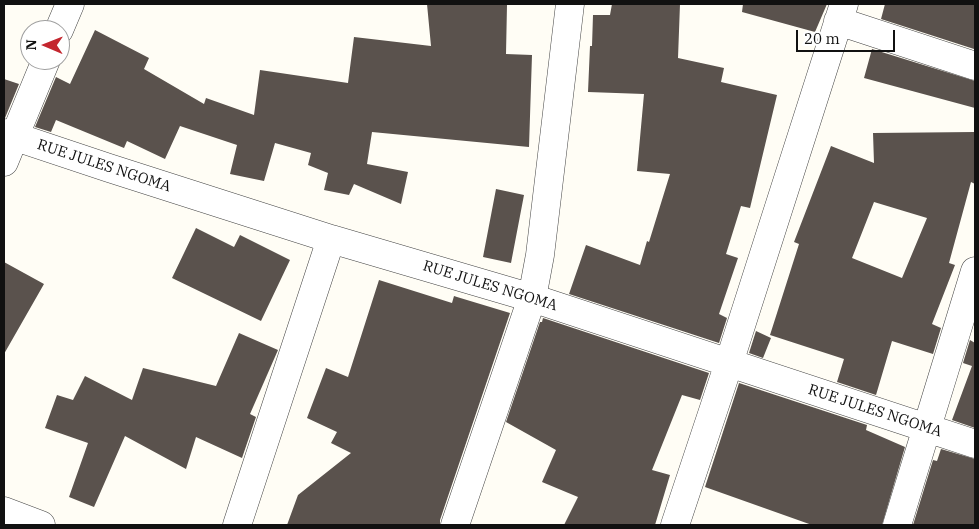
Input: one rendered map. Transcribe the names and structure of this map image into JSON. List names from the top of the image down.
{
  "streets": {
    "street": ["RUE JULES NGOMA"]
  },
  "scale_bar": "20 m",
  "north": "left"
}
